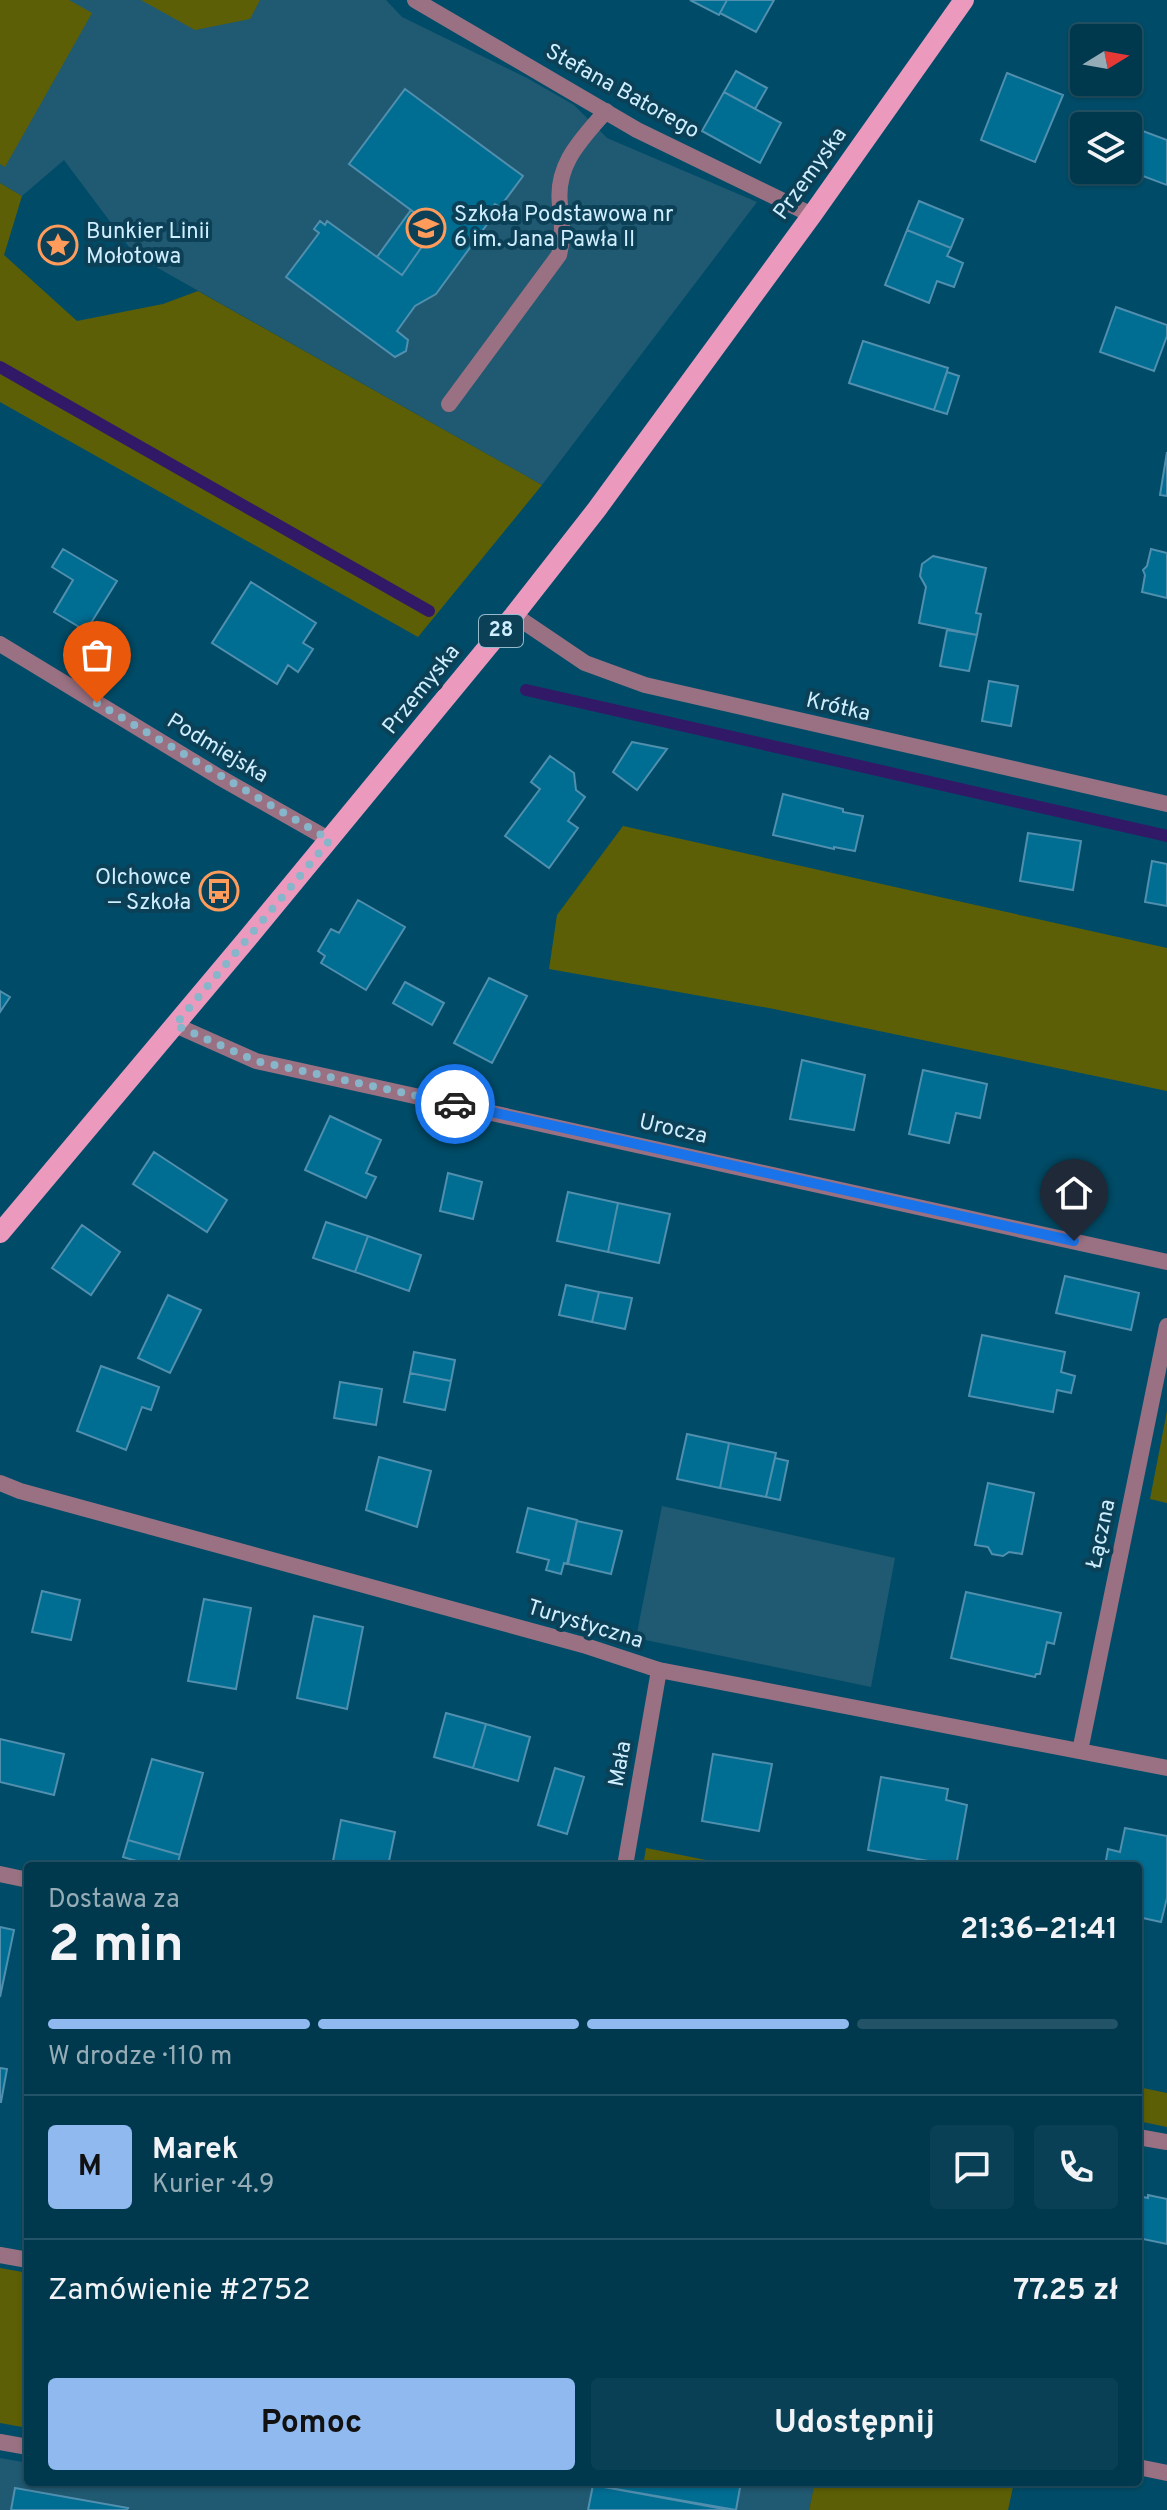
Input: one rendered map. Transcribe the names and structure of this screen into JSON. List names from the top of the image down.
{
  "streets": {
    "main road": ["Przemyska", "28"],
    "street": [
      "Stefana Batorego",
      "Krótka",
      "Podmiejska",
      "Urocza",
      "Łączna",
      "Turystyczna",
      "Mała"
    ]
  },
  "crossings": [
    ["Stefana Batorego", "Przemyska"],
    ["Przemyska", "Krótka"],
    ["Przemyska", "Podmiejska"],
    ["Przemyska", "Urocza"],
    ["Łączna", "Turystyczna"],
    ["Turystyczna", "Mała"]
  ],
  "places": {
    "school or university": ["Szkoła Podstawowa nr 6 im. Jana Pawła II"],
    "place": ["Bunkier Linii Mołotowa"],
    "bus stop": ["Olchowce — Szkoła"]
  },
  "north": "right",
  "page": {
    "heading": ["2 min", "Dostawa za", "21:36–21:41"],
    "panel": [
      "Marek",
      "Kurier · 4.9",
      "Zamówienie #2752",
      "77.25 zł"
    ],
    "bar": "W drodze · 110 m",
    "round": "M",
    "buttons": ["Pomoc", "Udostępnij"]
  }
}
